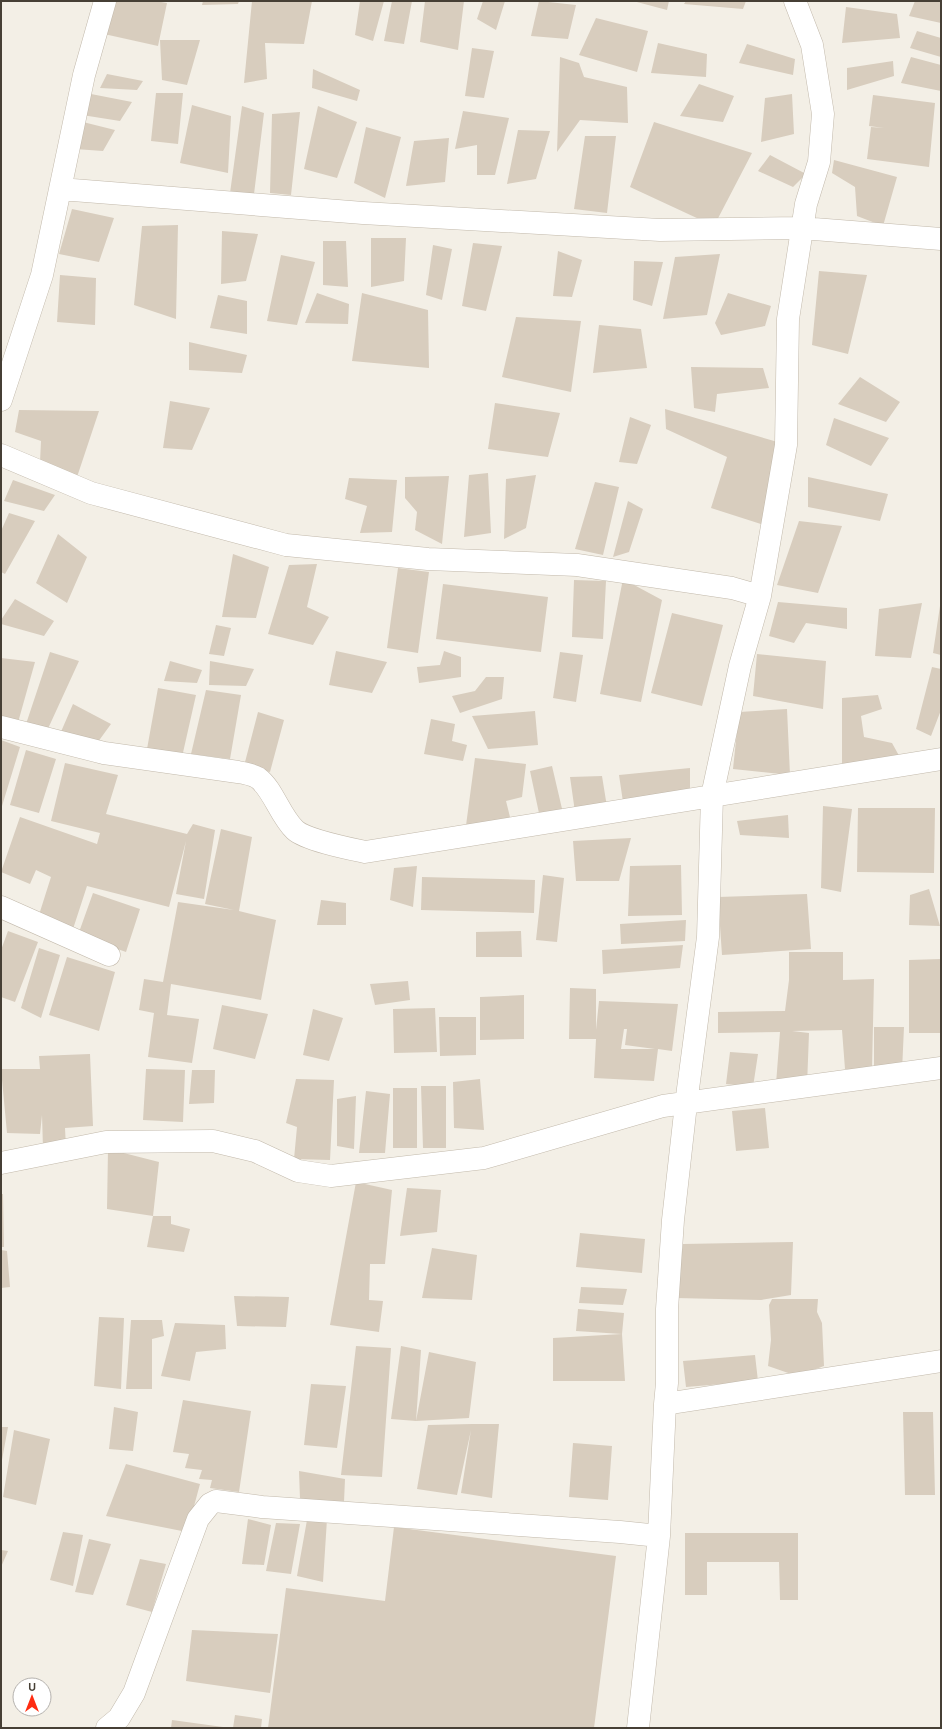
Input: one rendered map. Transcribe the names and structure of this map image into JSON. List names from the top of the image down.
{
  "north": "top"
}
